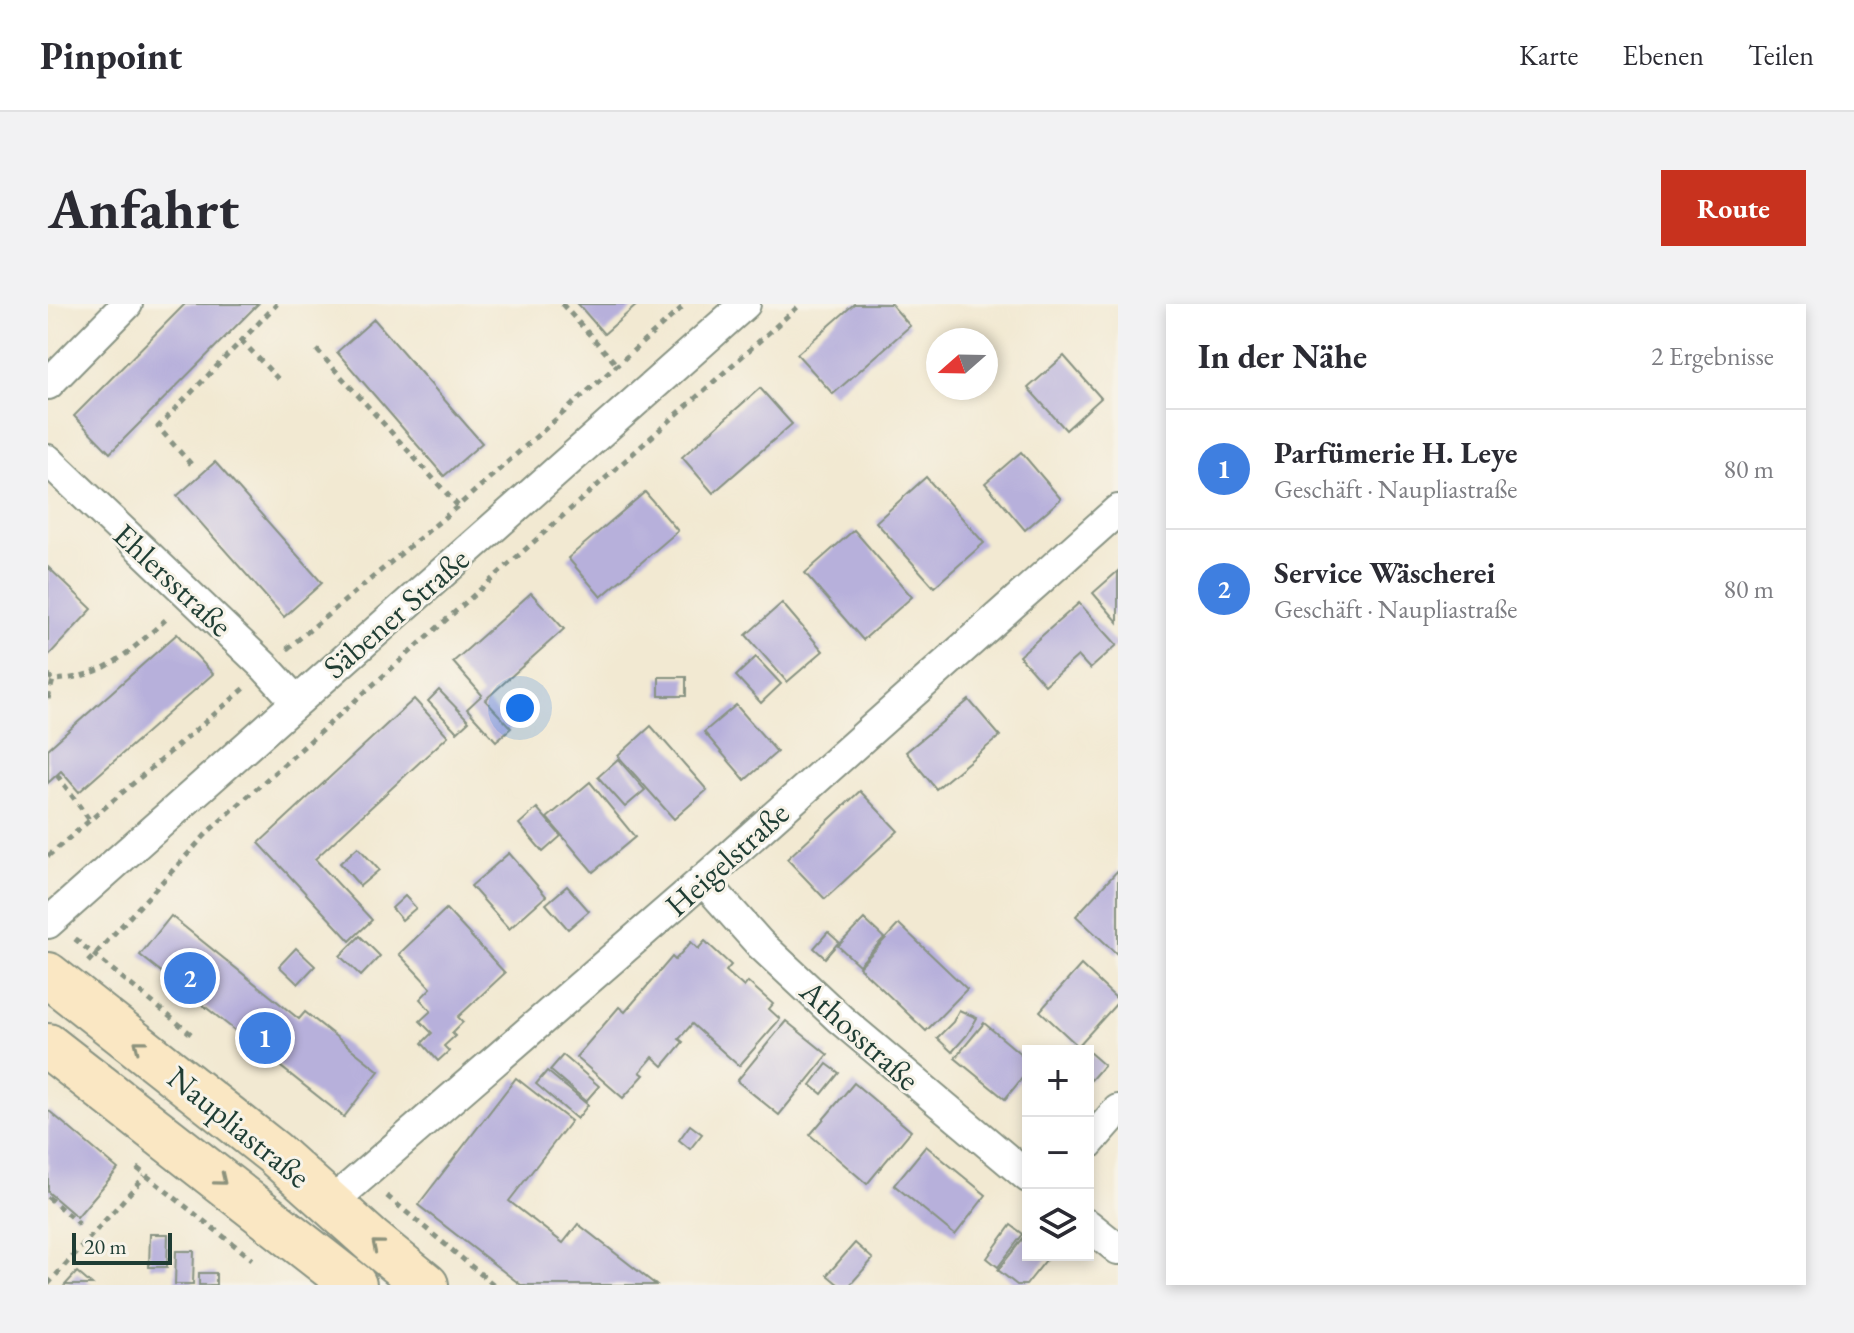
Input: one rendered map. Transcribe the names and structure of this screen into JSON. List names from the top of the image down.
{
  "streets": {
    "street": [
      "Ehlersstraße",
      "Säbener Straße",
      "Heigelstraße",
      "Athosstraße",
      "Naupliastraße"
    ]
  },
  "crossings": [
    ["Ehlersstraße", "Säbener Straße"],
    ["Heigelstraße", "Athosstraße"],
    ["Heigelstraße", "Naupliastraße"]
  ],
  "scale_bar": "20 m",
  "north": "left",
  "page": {
    "header": "Pinpoint",
    "nav": ["Karte", "Ebenen", "Teilen"],
    "buttons": "Route",
    "title": "Anfahrt",
    "heading": ["In der Nähe", "2 Ergebnisse"],
    "list": [
      {
        "mark": "1",
        "name": "Parfümerie H. Leye",
        "note": "Geschäft · Naupliastraße",
        "value": "80 m"
      },
      {
        "mark": "2",
        "name": "Service Wäscherei",
        "note": "Geschäft · Naupliastraße",
        "value": "80 m"
      }
    ],
    "pins": ["2", "1"],
    "map_buttons": ["+", "−"],
    "scale": "20 m"
  }
}
